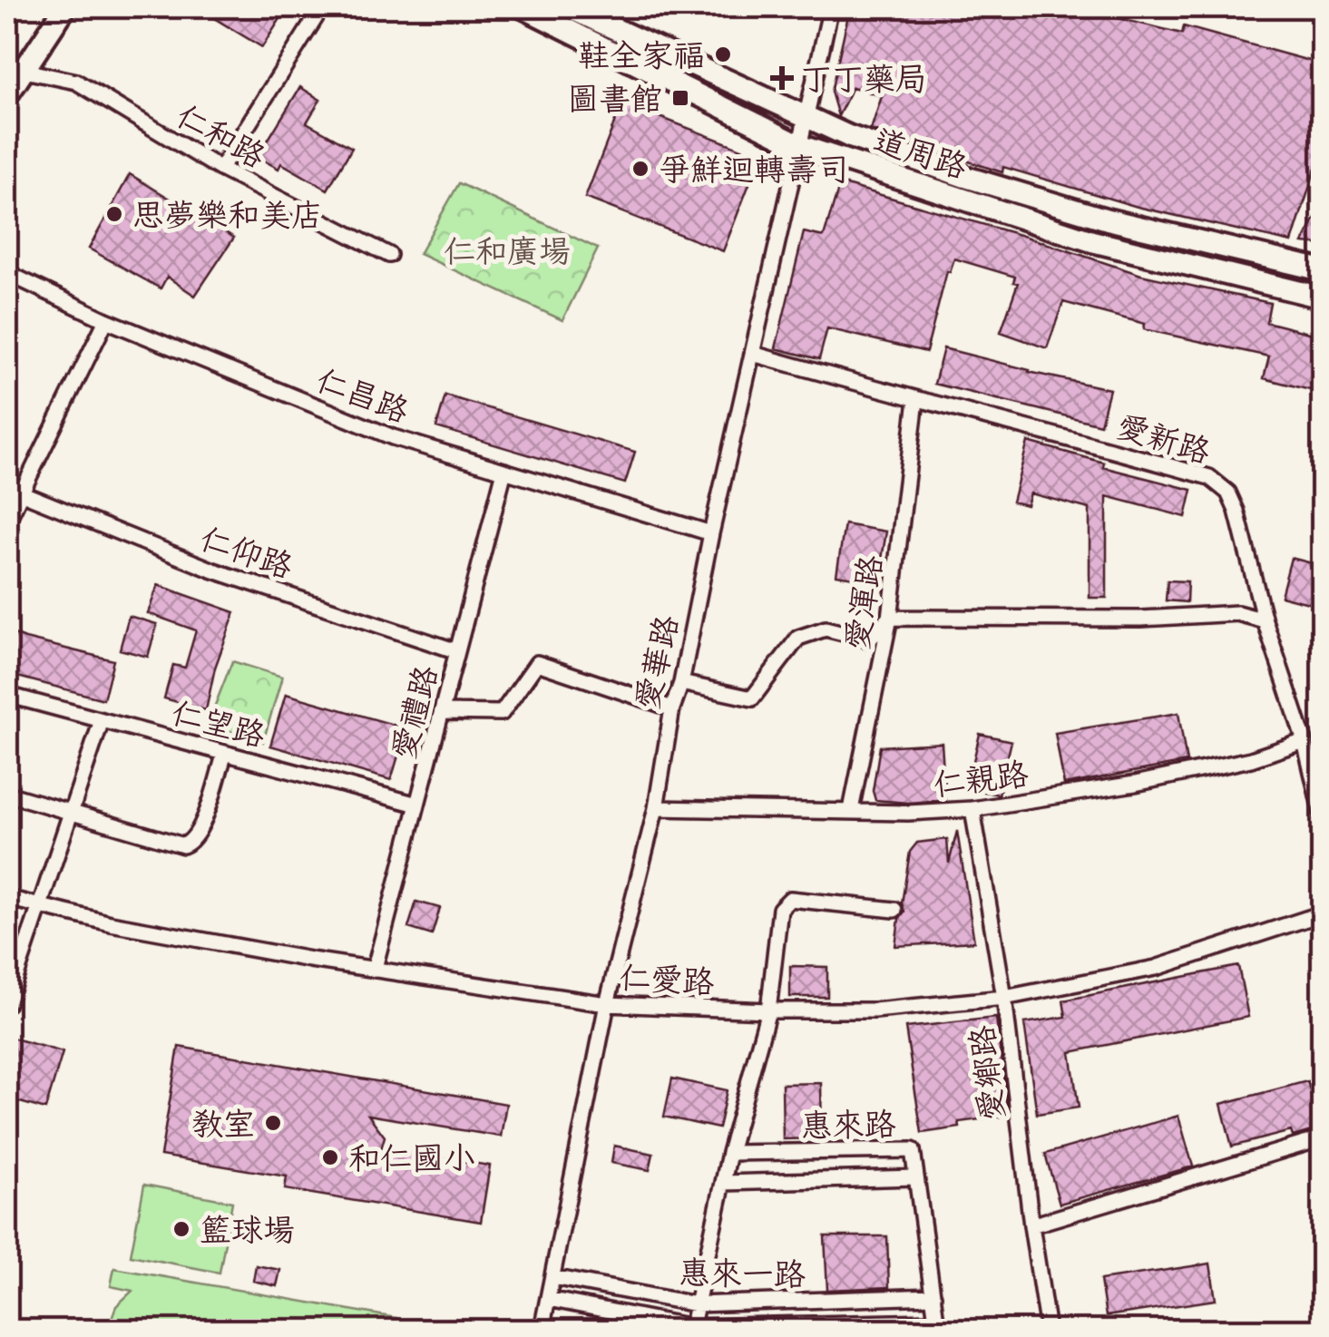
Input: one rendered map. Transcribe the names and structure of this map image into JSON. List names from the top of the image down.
{
  "streets": {
    "main road": ["道周路"],
    "street": [
      "仁和路",
      "仁昌路",
      "愛新路",
      "仁仰路",
      "愛渾路",
      "愛華路",
      "愛禮路",
      "仁望路",
      "仁親路",
      "仁愛路",
      "愛鄉路",
      "惠來路",
      "惠來一路"
    ]
  },
  "crossings": [
    ["道周路", "愛華路"],
    ["仁昌路", "愛華路"],
    ["仁昌路", "愛禮路"],
    ["愛新路", "愛渾路"],
    ["愛新路", "愛華路"],
    ["愛新路", "仁親路"],
    ["仁仰路", "愛禮路"],
    ["愛渾路", "仁親路"],
    ["愛華路", "仁親路"],
    ["愛華路", "仁愛路"],
    ["愛華路", "惠來一路"],
    ["愛禮路", "仁望路"],
    ["愛禮路", "仁愛路"],
    ["仁親路", "愛鄉路"],
    ["仁愛路", "愛鄉路"]
  ],
  "parks": ["仁和廣場"],
  "places": {
    "other": [
      "鞋全家福",
      "爭鮮迴轉壽司",
      "思夢樂和美店",
      "教室",
      "和仁國小",
      "籃球場"
    ],
    "health": ["丁丁藥局"],
    "transit": ["圖書館"]
  }
}
